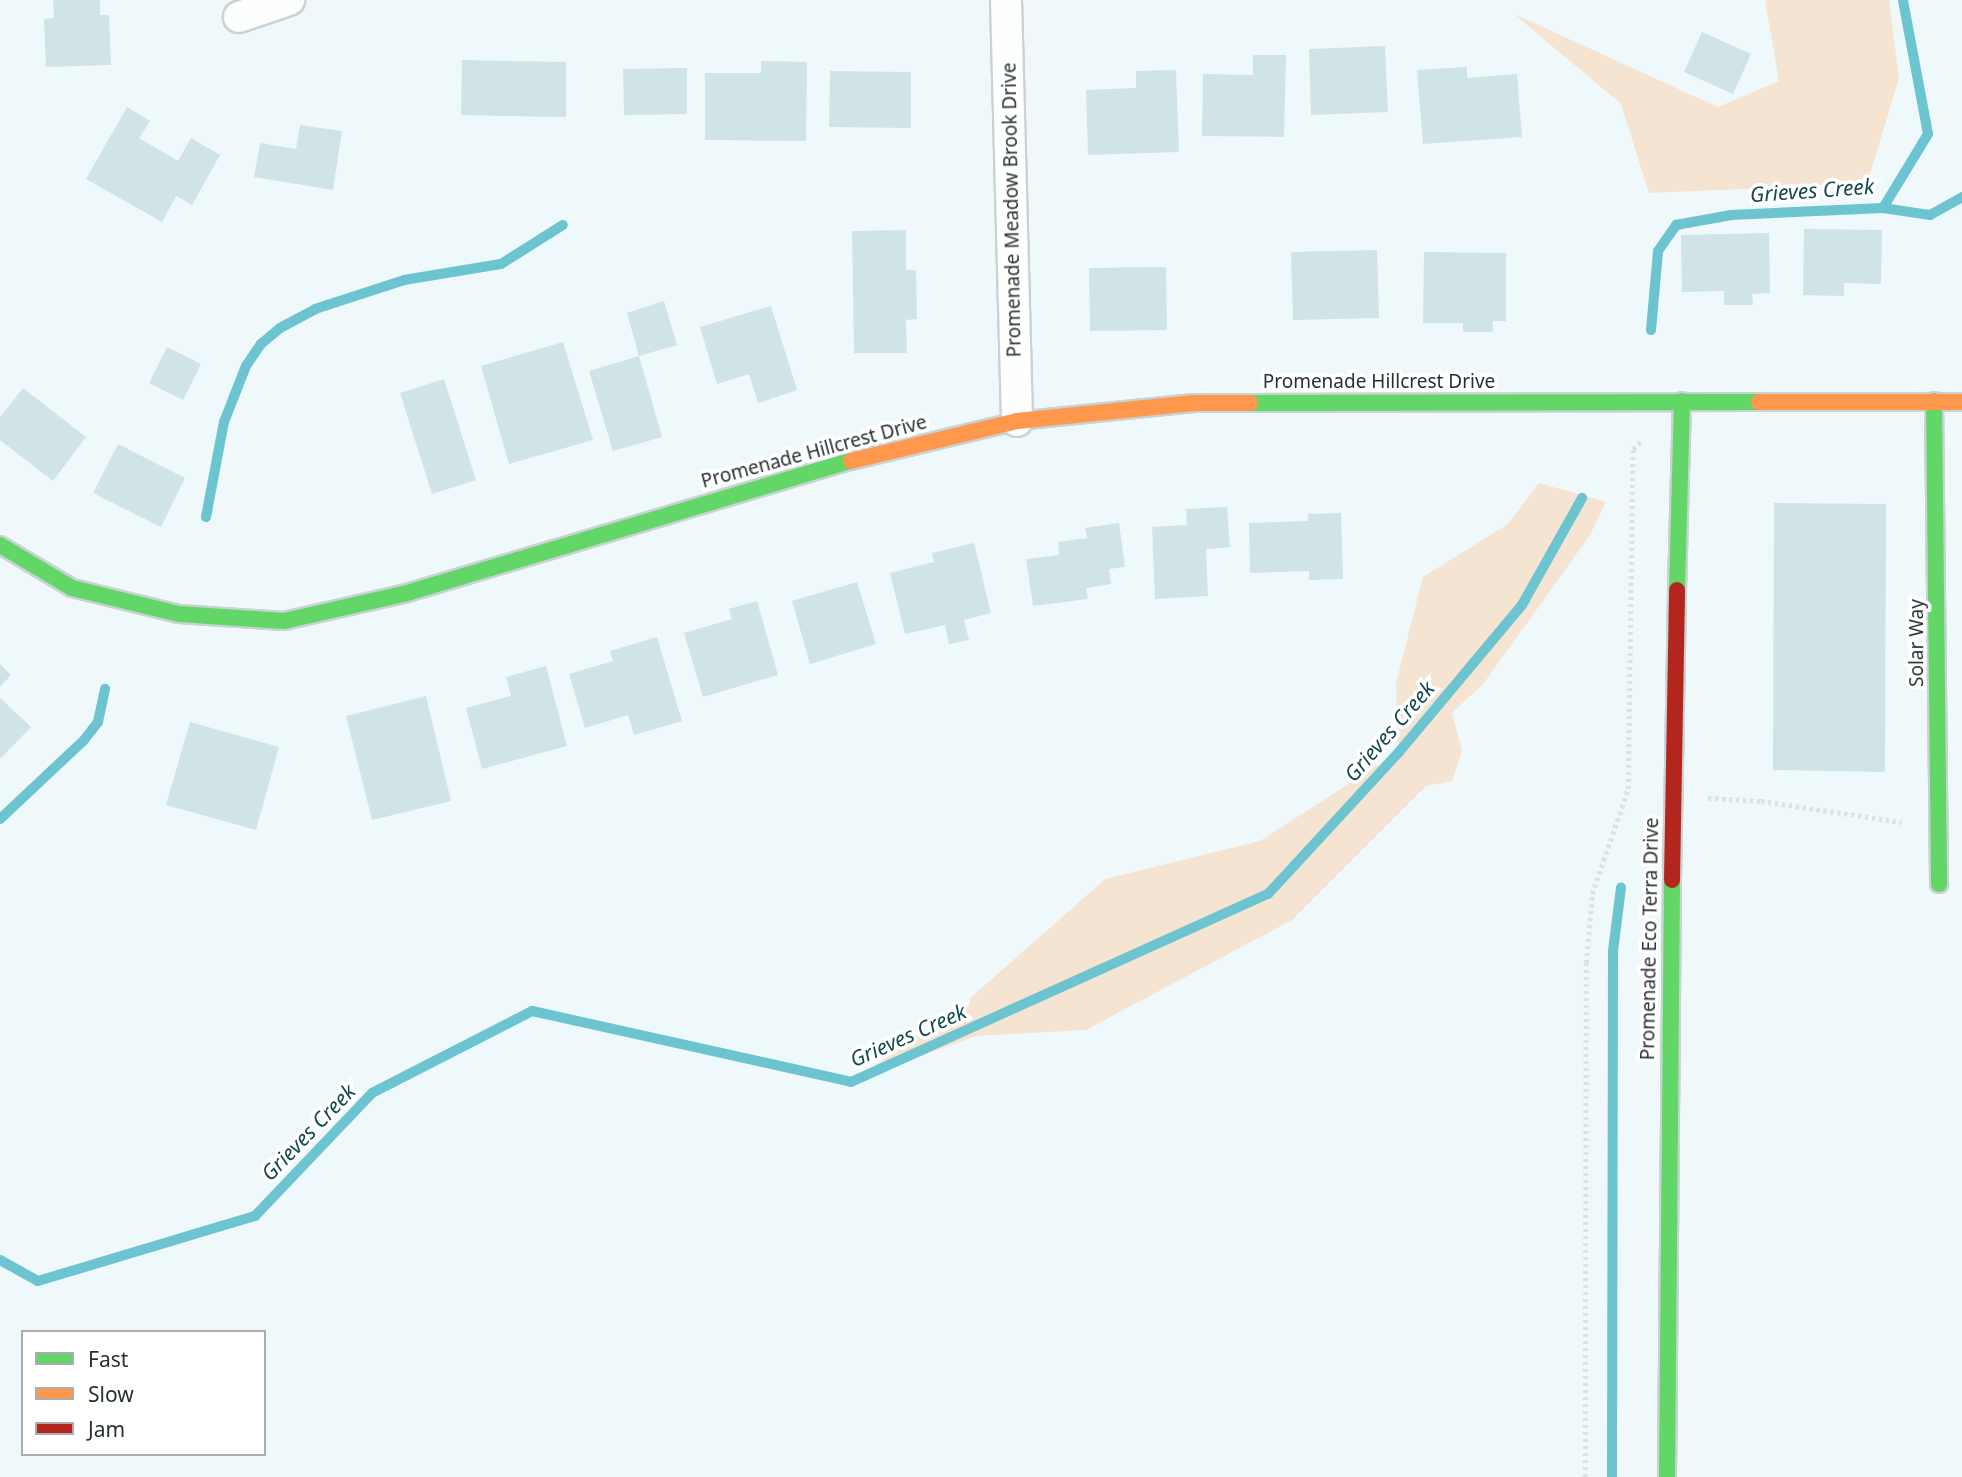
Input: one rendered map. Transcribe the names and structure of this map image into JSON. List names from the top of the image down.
{
  "streets": {
    "street": [
      "Promenade Meadow Brook Drive",
      "Promenade Hillcrest Drive",
      "Solar Way",
      "Promenade Eco Terra Drive"
    ]
  },
  "crossings": [
    ["Promenade Meadow Brook Drive", "Promenade Hillcrest Drive"],
    ["Promenade Hillcrest Drive", "Solar Way"],
    ["Promenade Hillcrest Drive", "Promenade Eco Terra Drive"]
  ],
  "water": ["Grieves Creek"],
  "legend": ["Fast", "Slow", "Jam"]
}
